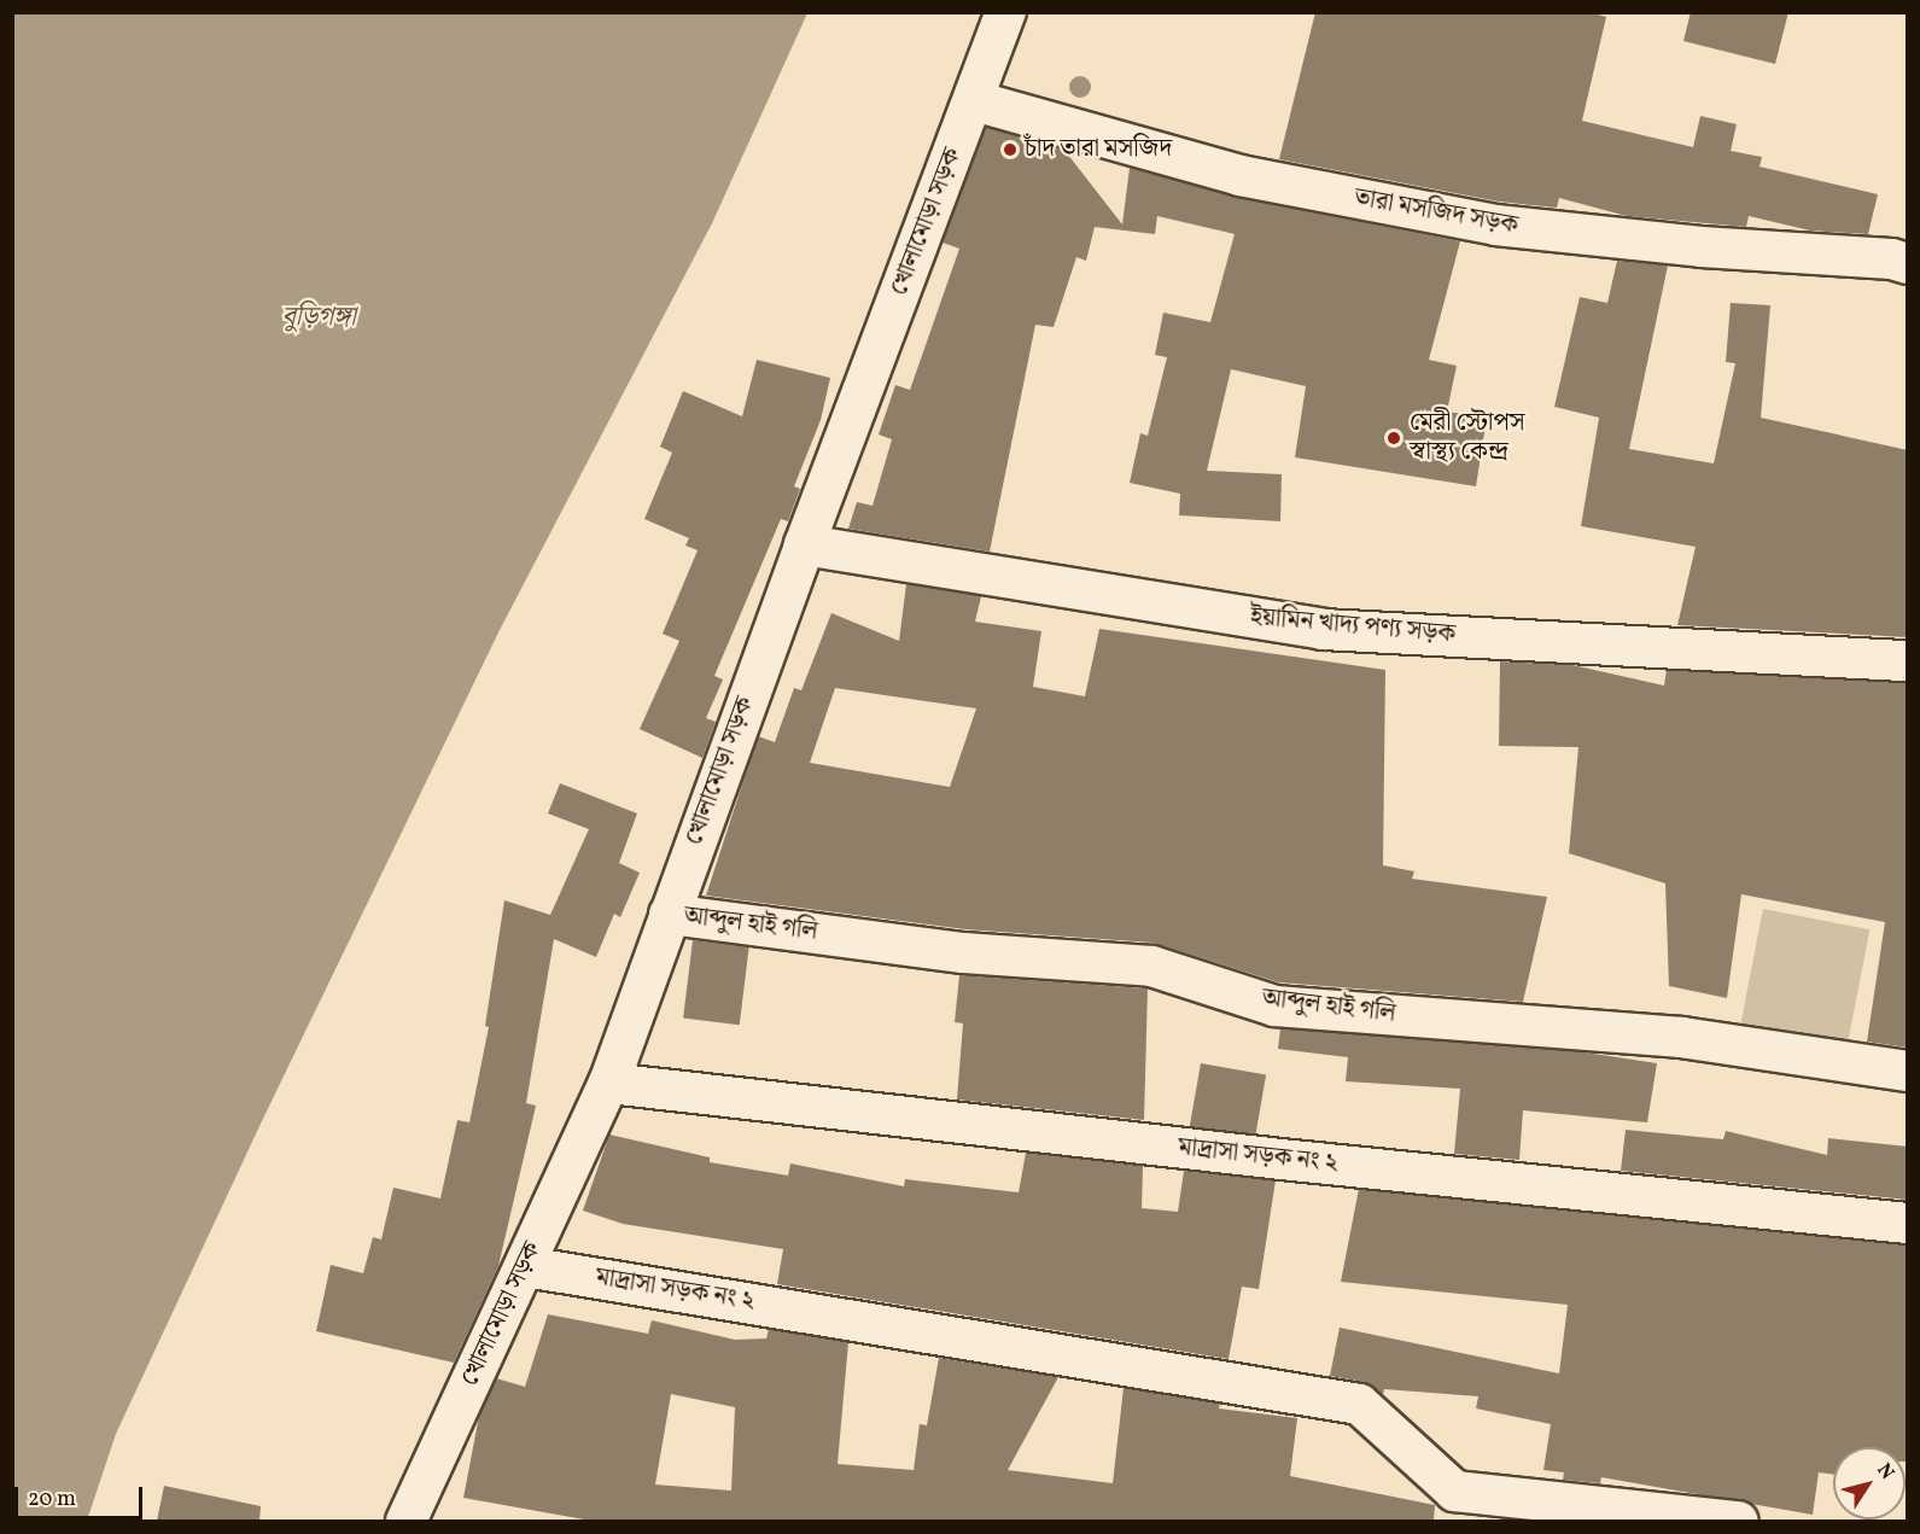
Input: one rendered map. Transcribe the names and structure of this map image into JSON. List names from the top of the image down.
{
  "streets": {
    "street": [
      "তারা মসজিদ সড়ক",
      "খোলামোড়া সড়ক",
      "ইয়ামিন খাদ্য পণ্য সড়ক",
      "আব্দুল হাই গলি",
      "মাদ্রাসা সড়ক নং ২"
    ]
  },
  "crossings": [
    ["তারা মসজিদ সড়ক", "খোলামোড়া সড়ক"],
    ["খোলামোড়া সড়ক", "ইয়ামিন খাদ্য পণ্য সড়ক"],
    ["খোলামোড়া সড়ক", "আব্দুল হাই গলি"],
    ["খোলামোড়া সড়ক", "মাদ্রাসা সড়ক নং ২"]
  ],
  "water": ["বুড়িগঙ্গা"],
  "places": ["চাঁদ তারা মসজিদ", "মেরী স্টোপস স্বাস্থ্য কেন্দ্র"],
  "scale_bar": "20 m",
  "north": "top right"
}
